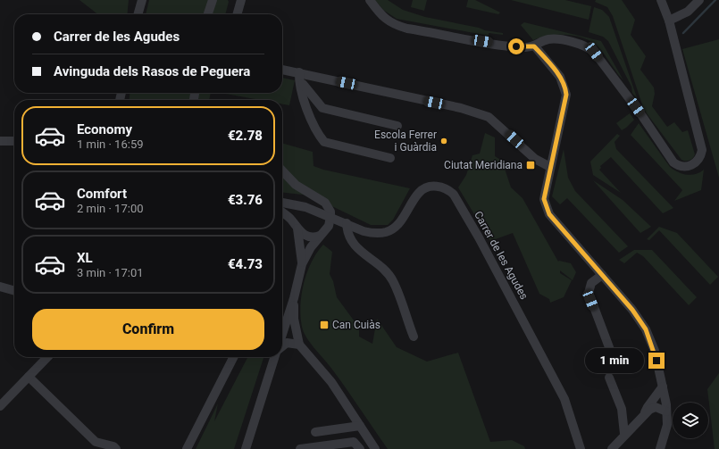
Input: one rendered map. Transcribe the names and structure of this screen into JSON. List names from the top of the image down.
{
  "streets": {
    "street": ["Carrer de les Agudes"]
  },
  "places": {
    "other": ["Escola Ferrer i Guàrdia"],
    "transit": ["Ciutat Meridiana", "Can Cuiàs"]
  },
  "page": {
    "banner": ["Carrer de les Agudes", "Avinguda dels Rasos de Peguera"],
    "list": [
      {
        "name": "Economy",
        "note": "1 min · 16:59",
        "value": "€2.78"
      },
      {
        "name": "Comfort",
        "note": "2 min · 17:00",
        "value": "€3.76"
      },
      {
        "name": "XL",
        "note": "3 min · 17:01",
        "value": "€4.73"
      }
    ],
    "buttons": "Confirm",
    "bubble": "1 min"
  }
}
